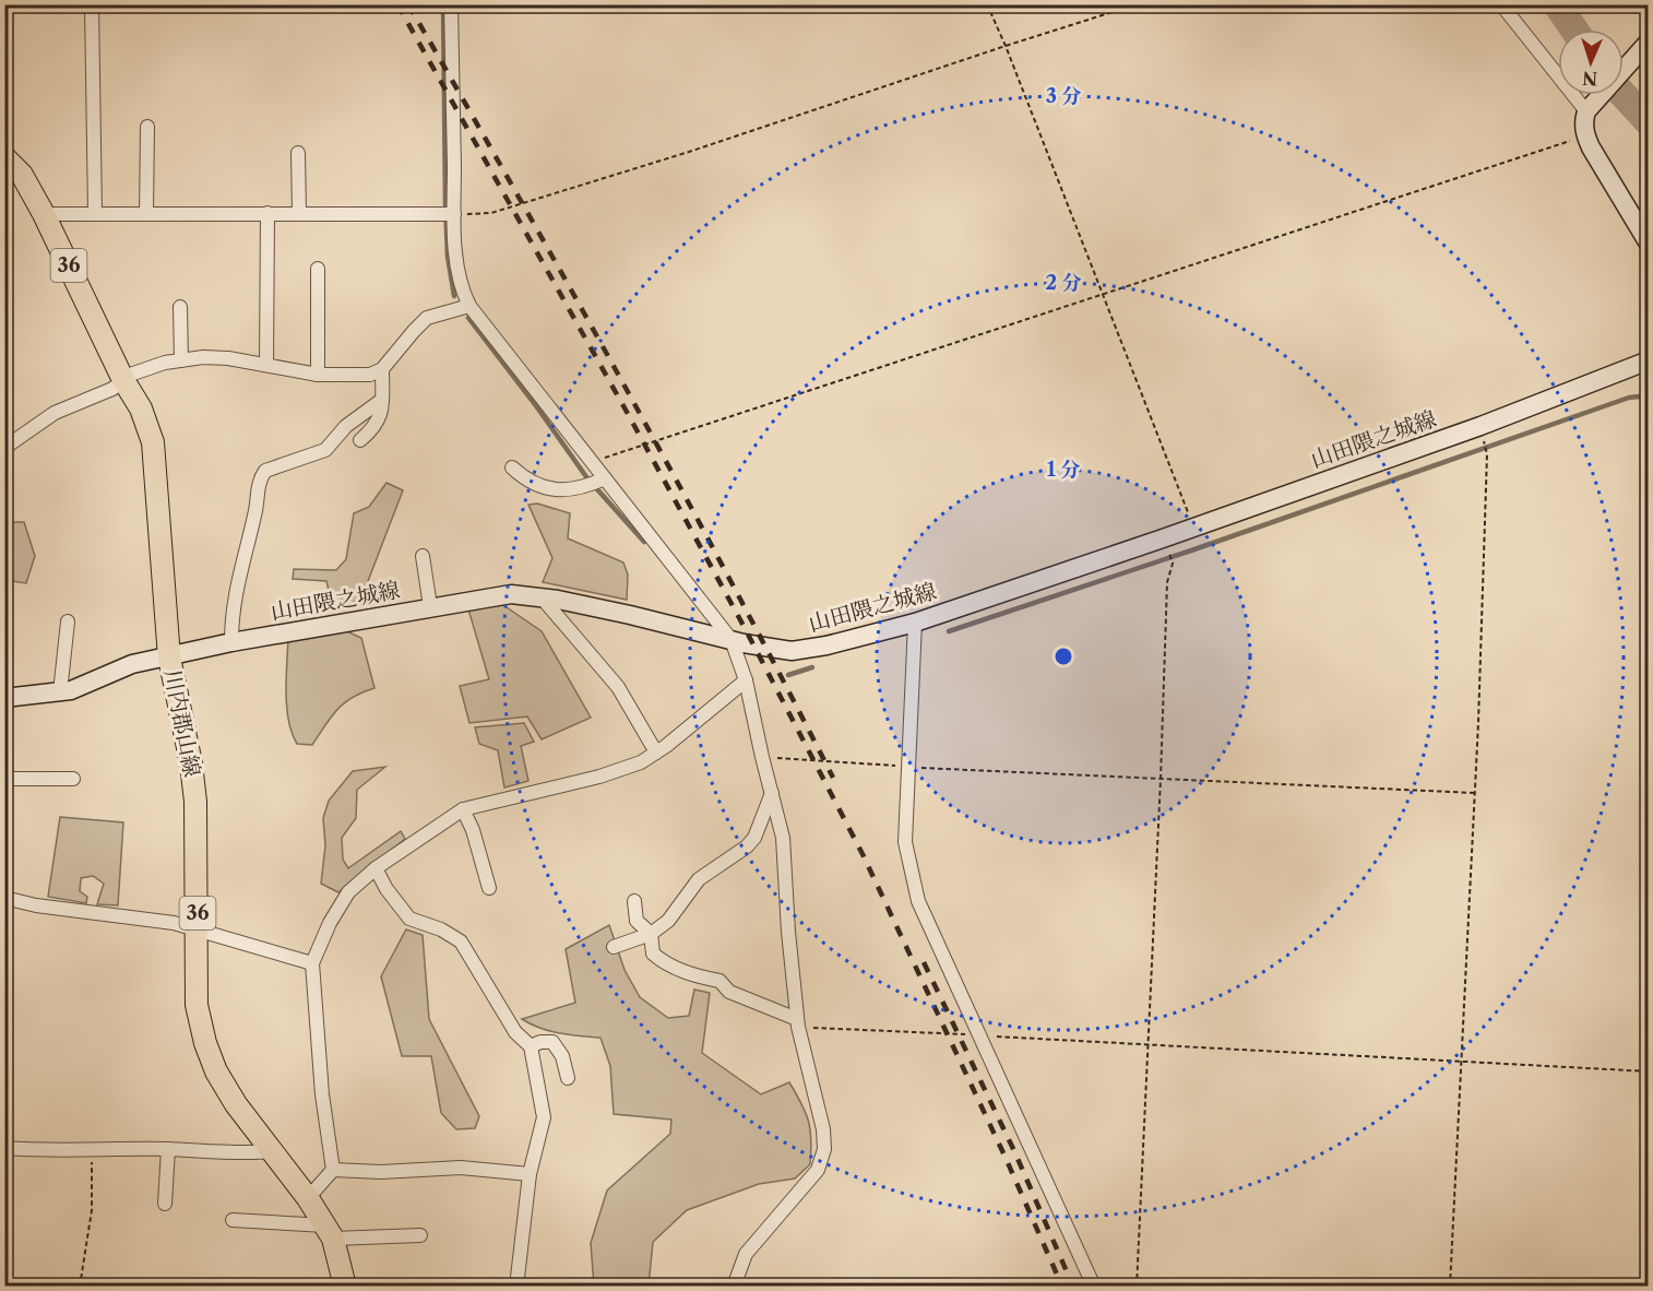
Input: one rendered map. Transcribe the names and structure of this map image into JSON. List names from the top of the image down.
{
  "streets": {
    "main road": ["36", "山田隈之城線", "川内郡山線"]
  },
  "crossings": [
    ["山田隈之城線", "川内郡山線"]
  ],
  "north": "bottom",
  "rings": ["3 分", "2 分", "1 分"]
}
